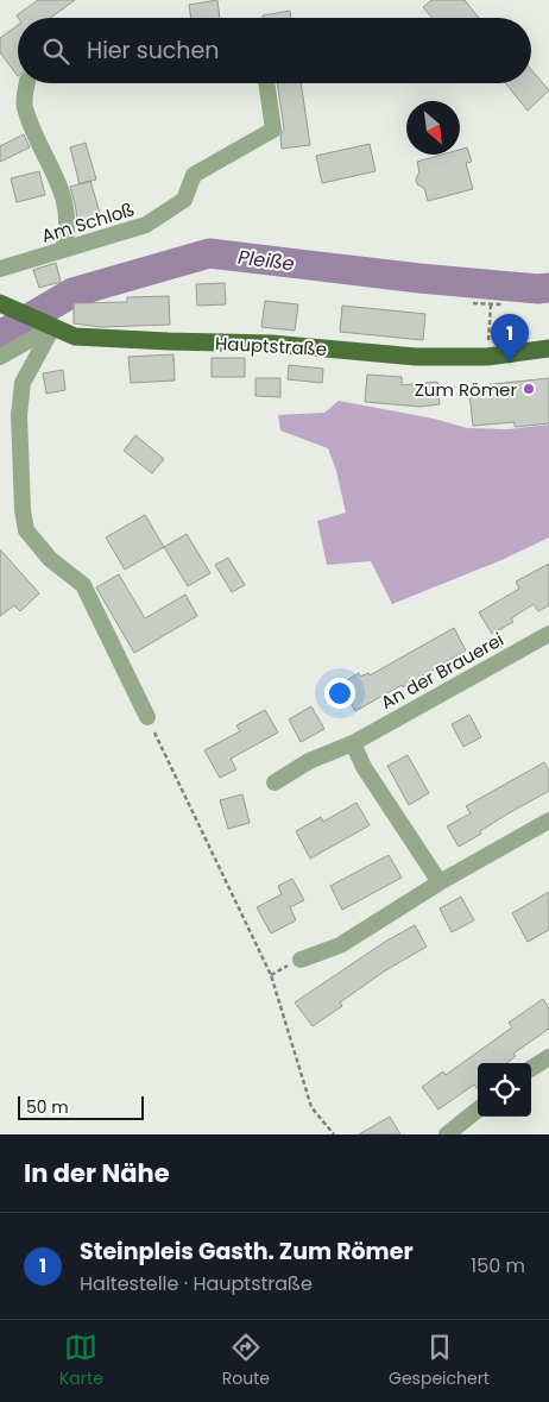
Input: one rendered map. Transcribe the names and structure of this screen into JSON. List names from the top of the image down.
{
  "streets": {
    "main road": ["Hauptstraße"],
    "street": ["Am Schloß", "An der Brauerei"]
  },
  "water": ["Pleiße"],
  "places": ["Zum Römer"],
  "scale_bar": "50 m",
  "north": "bottom right",
  "page": {
    "search": "Hier suchen",
    "pins": "1",
    "scale": "50 m",
    "heading": "In der Nähe",
    "list": [
      {
        "mark": "1",
        "name": "Steinpleis Gasth. Zum Römer",
        "note": "Haltestelle · Hauptstraße",
        "value": "150 m"
      }
    ],
    "nav": ["Karte", "Route", "Gespeichert"]
  }
}
